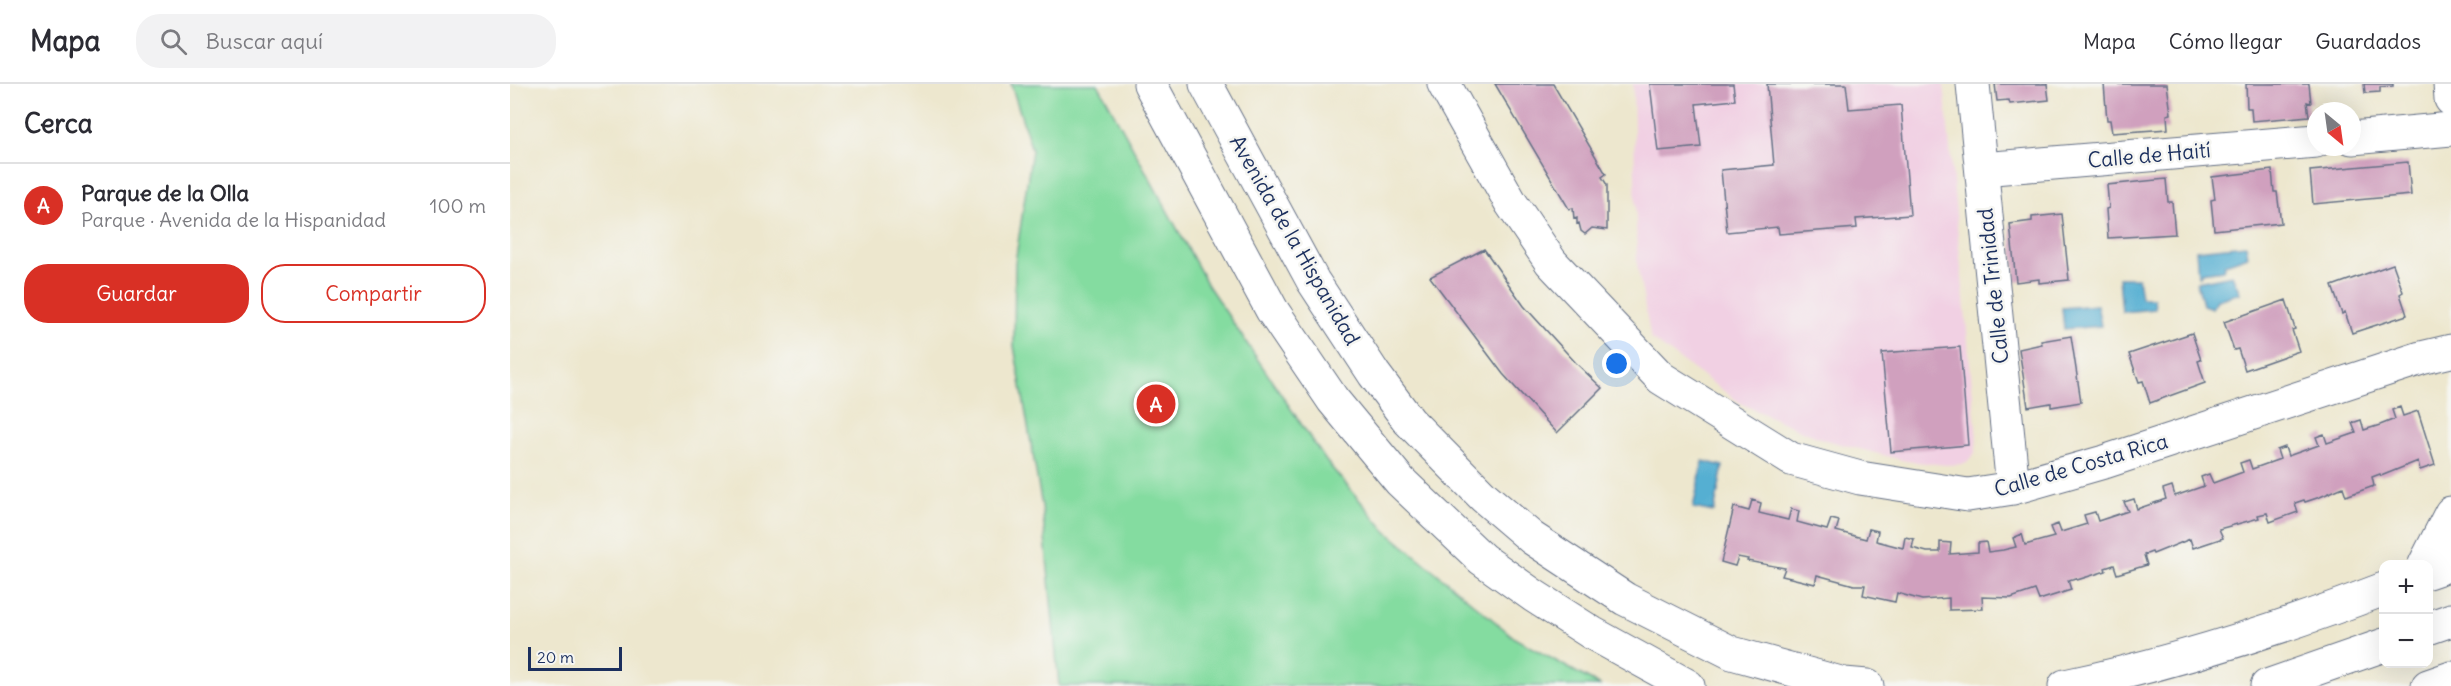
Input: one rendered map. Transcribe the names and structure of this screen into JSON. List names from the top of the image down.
{
  "streets": {
    "main road": [
      "Calle de Haití",
      "Avenida de la Hispanidad",
      "Calle de Trinidad",
      "Calle de Costa Rica"
    ]
  },
  "crossings": [
    ["Calle de Haití", "Calle de Trinidad"],
    ["Calle de Trinidad", "Calle de Costa Rica"]
  ],
  "scale_bar": "20 m",
  "north": "bottom right",
  "page": {
    "header": "Mapa",
    "search": "Buscar aquí",
    "nav": ["Mapa", "Cómo llegar", "Guardados"],
    "heading": "Cerca",
    "list": [
      {
        "mark": "A",
        "name": "Parque de la Olla",
        "note": "Parque · Avenida de la Hispanidad",
        "value": "100 m"
      }
    ],
    "buttons": ["Guardar", "Compartir"],
    "pins": "A",
    "map_buttons": ["+", "−"],
    "scale": "20 m"
  }
}
